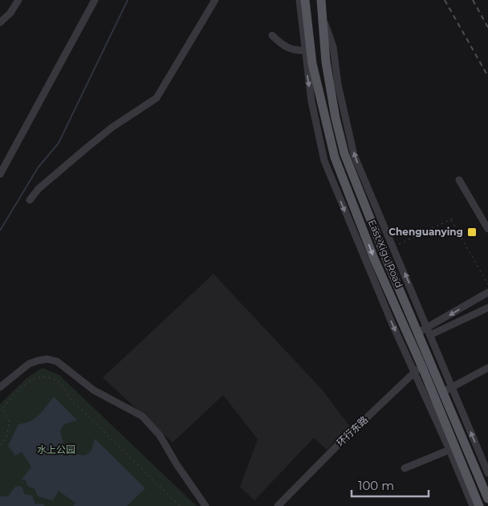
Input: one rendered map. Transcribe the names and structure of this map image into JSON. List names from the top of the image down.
{
  "streets": {
    "main road": ["East Xigu Road"],
    "street": ["环行东路"]
  },
  "crossings": [
    ["East Xigu Road", "环行东路"]
  ],
  "parks": ["水上公园"],
  "places": {
    "transit": ["Chenguanying"]
  },
  "scale_bar": "100 m"
}
